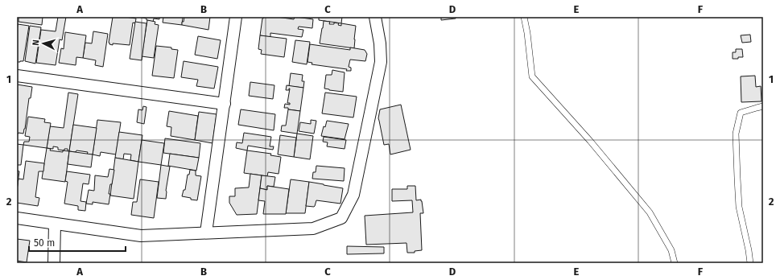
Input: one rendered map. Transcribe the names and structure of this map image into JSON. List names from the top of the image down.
{
  "scale_bar": "50 m",
  "north": "left",
  "grid": {
    "columns": [
      "A",
      "B",
      "C",
      "D",
      "E",
      "F"
    ],
    "rows": ["1", "2"]
  }
}
